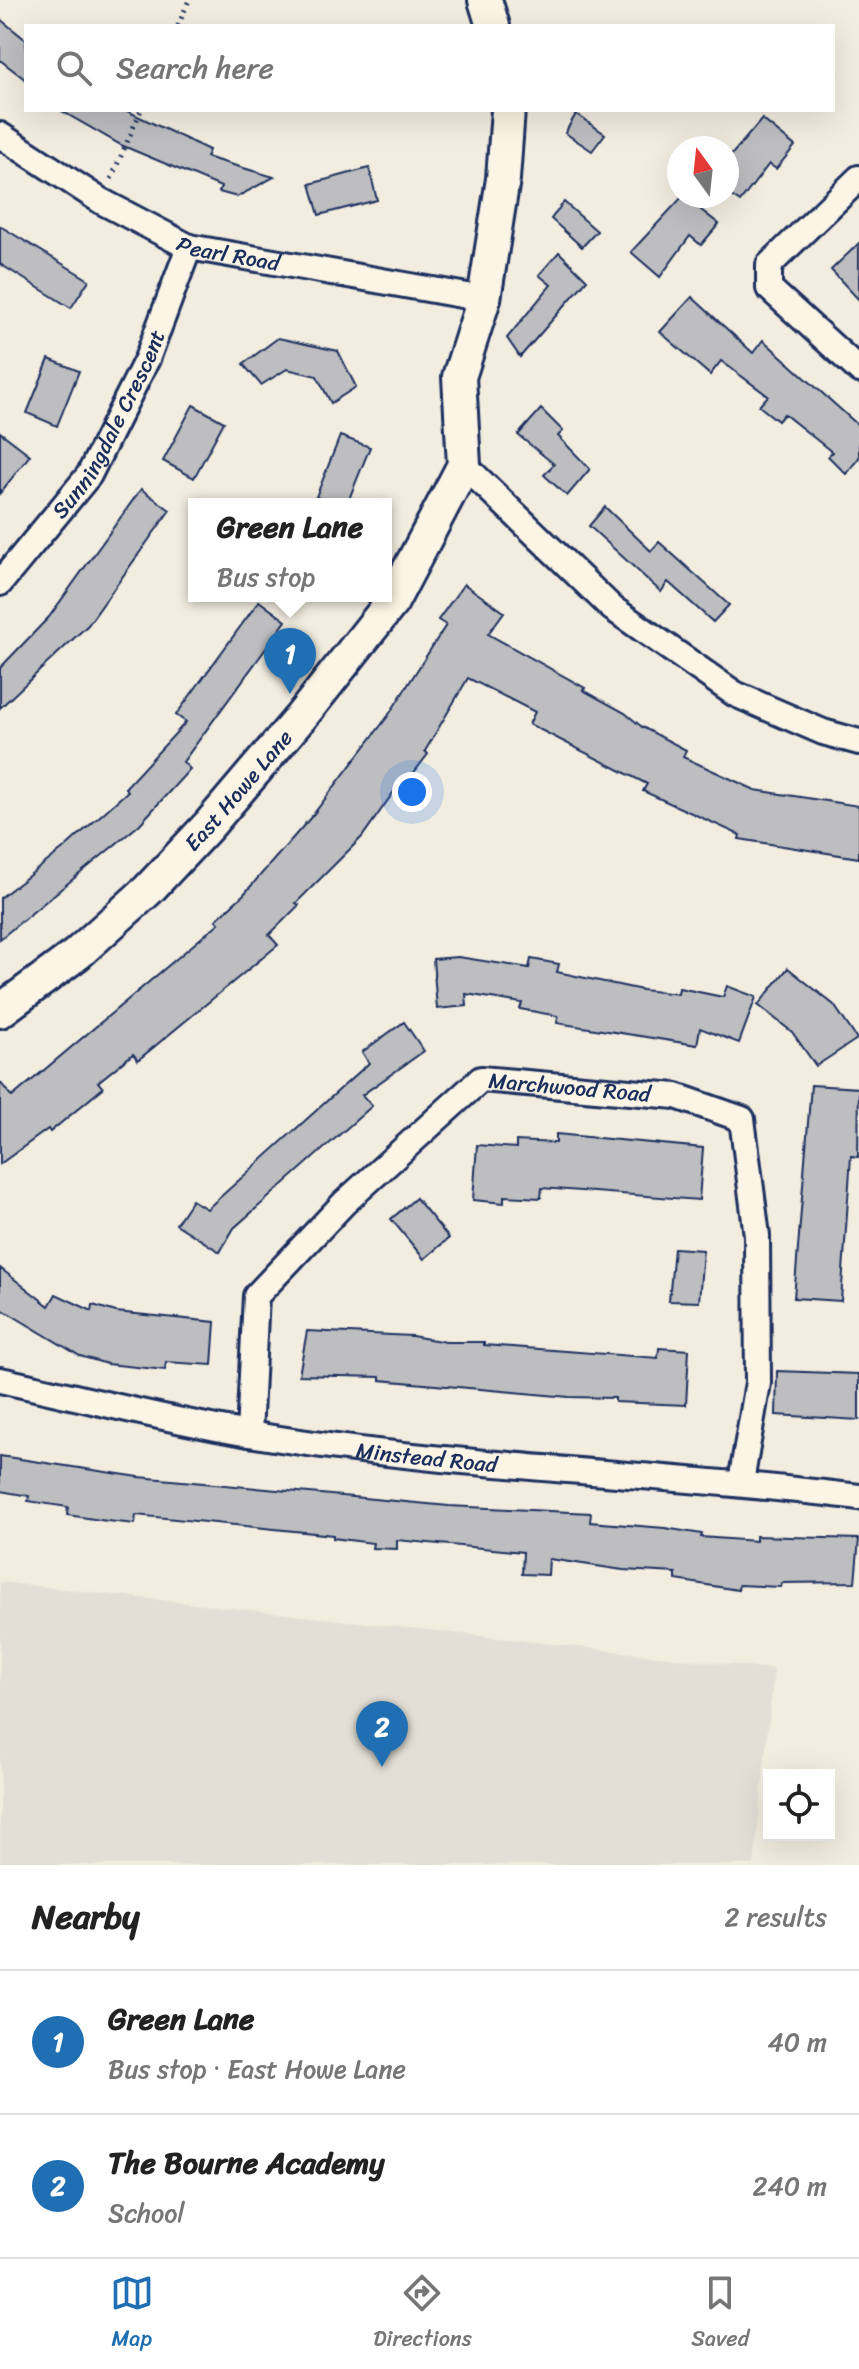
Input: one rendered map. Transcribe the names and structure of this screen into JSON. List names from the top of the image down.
{
  "streets": {
    "street": [
      "Pearl Road",
      "Sunningdale Crescent",
      "East Howe Lane",
      "Marchwood Road",
      "Minstead Road"
    ]
  },
  "crossings": [
    ["Pearl Road", "Sunningdale Crescent"],
    ["Marchwood Road", "Minstead Road"]
  ],
  "north": "top",
  "page": {
    "search": "Search here",
    "popup": ["Green Lane", "Bus stop"],
    "pins": ["1", "2"],
    "heading": ["Nearby", "2 results"],
    "list": [
      {
        "mark": "1",
        "name": "Green Lane",
        "note": "Bus stop · East Howe Lane",
        "value": "40 m"
      },
      {
        "mark": "2",
        "name": "The Bourne Academy",
        "note": "School",
        "value": "240 m"
      }
    ],
    "nav": ["Map", "Directions", "Saved"]
  }
}
